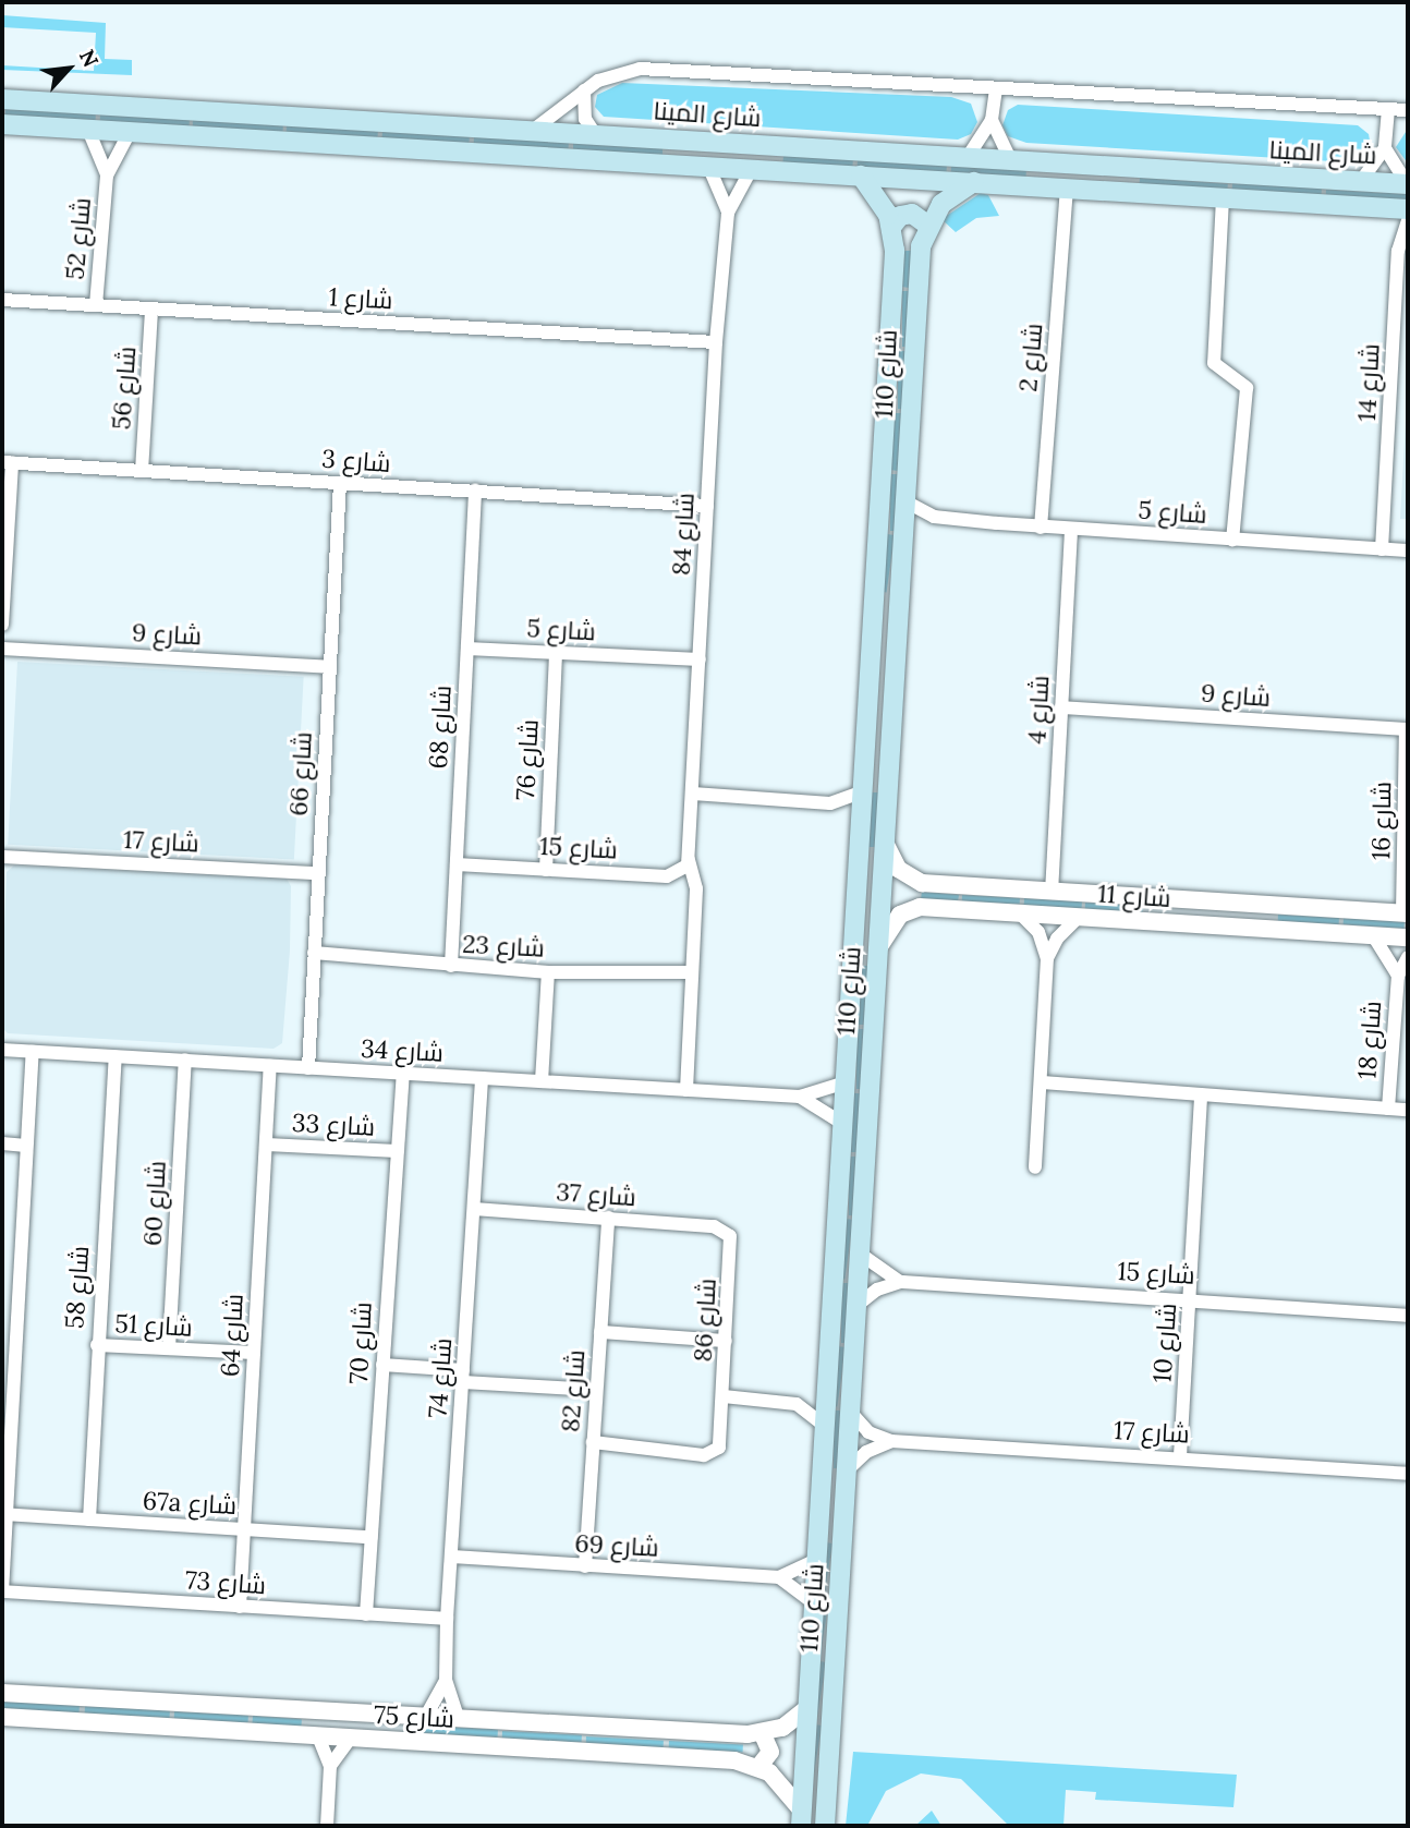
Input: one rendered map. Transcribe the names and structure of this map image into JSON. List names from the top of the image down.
{
  "streets": {
    "main road": ["شارع المينا", "شارع 110"],
    "street": [
      "شارع 52",
      "شارع 1",
      "شارع 2",
      "شارع 14",
      "شارع 56",
      "شارع 3",
      "شارع 5",
      "شارع 84",
      "شارع 9",
      "شارع 4",
      "شارع 68",
      "شارع 76",
      "شارع 66",
      "شارع 16",
      "شارع 17",
      "شارع 15",
      "شارع 11",
      "شارع 23",
      "شارع 18",
      "شارع 34",
      "شارع 33",
      "شارع 37",
      "شارع 60",
      "شارع 58",
      "شارع 86",
      "شارع 51",
      "شارع 64",
      "شارع 70",
      "شارع 10",
      "شارع 74",
      "شارع 82",
      "67a شارع",
      "شارع 69",
      "شارع 73",
      "شارع 75"
    ]
  },
  "crossings": [
    ["شارع المينا", "شارع 52"],
    ["شارع المينا", "شارع 2"],
    ["شارع المينا", "شارع 110"],
    ["شارع المينا", "شارع 84"],
    ["شارع 52", "شارع 1"],
    ["شارع 1", "شارع 56"],
    ["شارع 1", "شارع 84"],
    ["شارع 2", "شارع 5"],
    ["شارع 110", "شارع 5"],
    ["شارع 110", "شارع 17"],
    ["شارع 110", "شارع 15"],
    ["شارع 110", "شارع 11"],
    ["شارع 110", "شارع 34"],
    ["شارع 110", "شارع 69"],
    ["شارع 14", "شارع 5"],
    ["شارع 56", "شارع 3"],
    ["شارع 3", "شارع 84"],
    ["شارع 3", "شارع 68"],
    ["شارع 3", "شارع 66"],
    ["شارع 5", "شارع 84"],
    ["شارع 5", "شارع 4"],
    ["شارع 5", "شارع 68"],
    ["شارع 5", "شارع 76"],
    ["شارع 84", "شارع 15"],
    ["شارع 84", "شارع 23"],
    ["شارع 84", "شارع 34"],
    ["شارع 9", "شارع 4"],
    ["شارع 9", "شارع 66"],
    ["شارع 9", "شارع 16"],
    ["شارع 4", "شارع 11"],
    ["شارع 68", "شارع 15"],
    ["شارع 68", "شارع 23"],
    ["شارع 76", "شارع 15"],
    ["شارع 66", "شارع 17"],
    ["شارع 66", "شارع 23"],
    ["شارع 66", "شارع 34"],
    ["شارع 16", "شارع 11"],
    ["شارع 17", "شارع 10"],
    ["شارع 15", "شارع 10"],
    ["شارع 11", "شارع 18"],
    ["شارع 34", "شارع 60"],
    ["شارع 34", "شارع 58"],
    ["شارع 34", "شارع 64"],
    ["شارع 34", "شارع 70"],
    ["شارع 34", "شارع 74"],
    ["شارع 33", "شارع 64"],
    ["شارع 33", "شارع 70"],
    ["شارع 37", "شارع 86"],
    ["شارع 37", "شارع 74"],
    ["شارع 37", "شارع 82"],
    ["شارع 60", "شارع 51"],
    ["شارع 58", "شارع 51"],
    ["شارع 58", "67a شارع"],
    ["شارع 86", "شارع 82"],
    ["شارع 51", "شارع 64"],
    ["شارع 64", "67a شارع"],
    ["شارع 64", "شارع 73"],
    ["شارع 70", "67a شارع"],
    ["شارع 70", "شارع 73"],
    ["شارع 74", "شارع 69"],
    ["شارع 74", "شارع 73"],
    ["شارع 74", "شارع 75"],
    ["شارع 82", "شارع 69"]
  ],
  "north": "top right"
}
